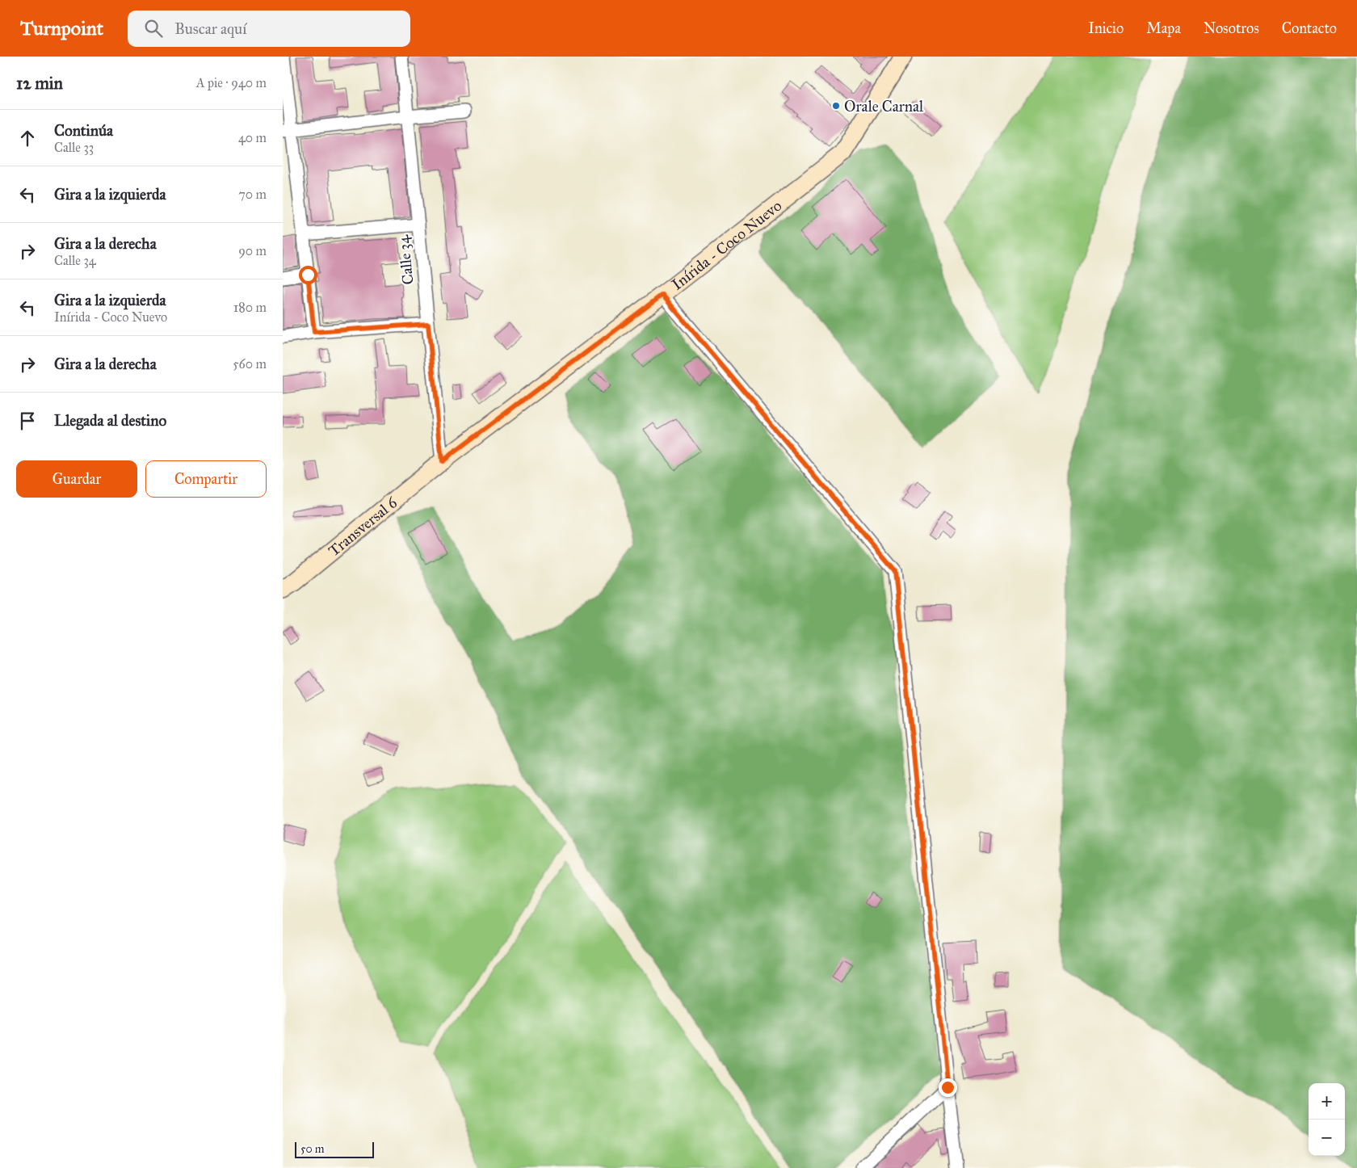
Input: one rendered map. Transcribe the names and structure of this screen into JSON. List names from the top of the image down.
{
  "streets": {
    "street": ["Inírida - Coco Nuevo", "Calle 34", "Transversal 6"]
  },
  "crossings": [
    ["Inírida - Coco Nuevo", "Calle 34"],
    ["Inírida - Coco Nuevo", "Transversal 6"],
    ["Calle 34", "Transversal 6"]
  ],
  "places": ["Orale Carnal"],
  "scale_bar": "50 m",
  "page": {
    "header": "Turnpoint",
    "search": "Buscar aquí",
    "nav": [
      "Inicio",
      "Mapa",
      "Nosotros",
      "Contacto"
    ],
    "heading": ["12 min", "A pie · 940 m"],
    "list": [
      ["Continúa", "Calle 33", "40 m"],
      ["Gira a la izquierda", "70 m"],
      ["Gira a la derecha", "Calle 34", "90 m"],
      ["Gira a la izquierda", "Inírida - Coco Nuevo", "180 m"],
      ["Gira a la derecha", "560 m"],
      "Llegada al destino"
    ],
    "buttons": ["Guardar", "Compartir"],
    "map_buttons": ["+", "−"],
    "scale": "50 m"
  }
}
